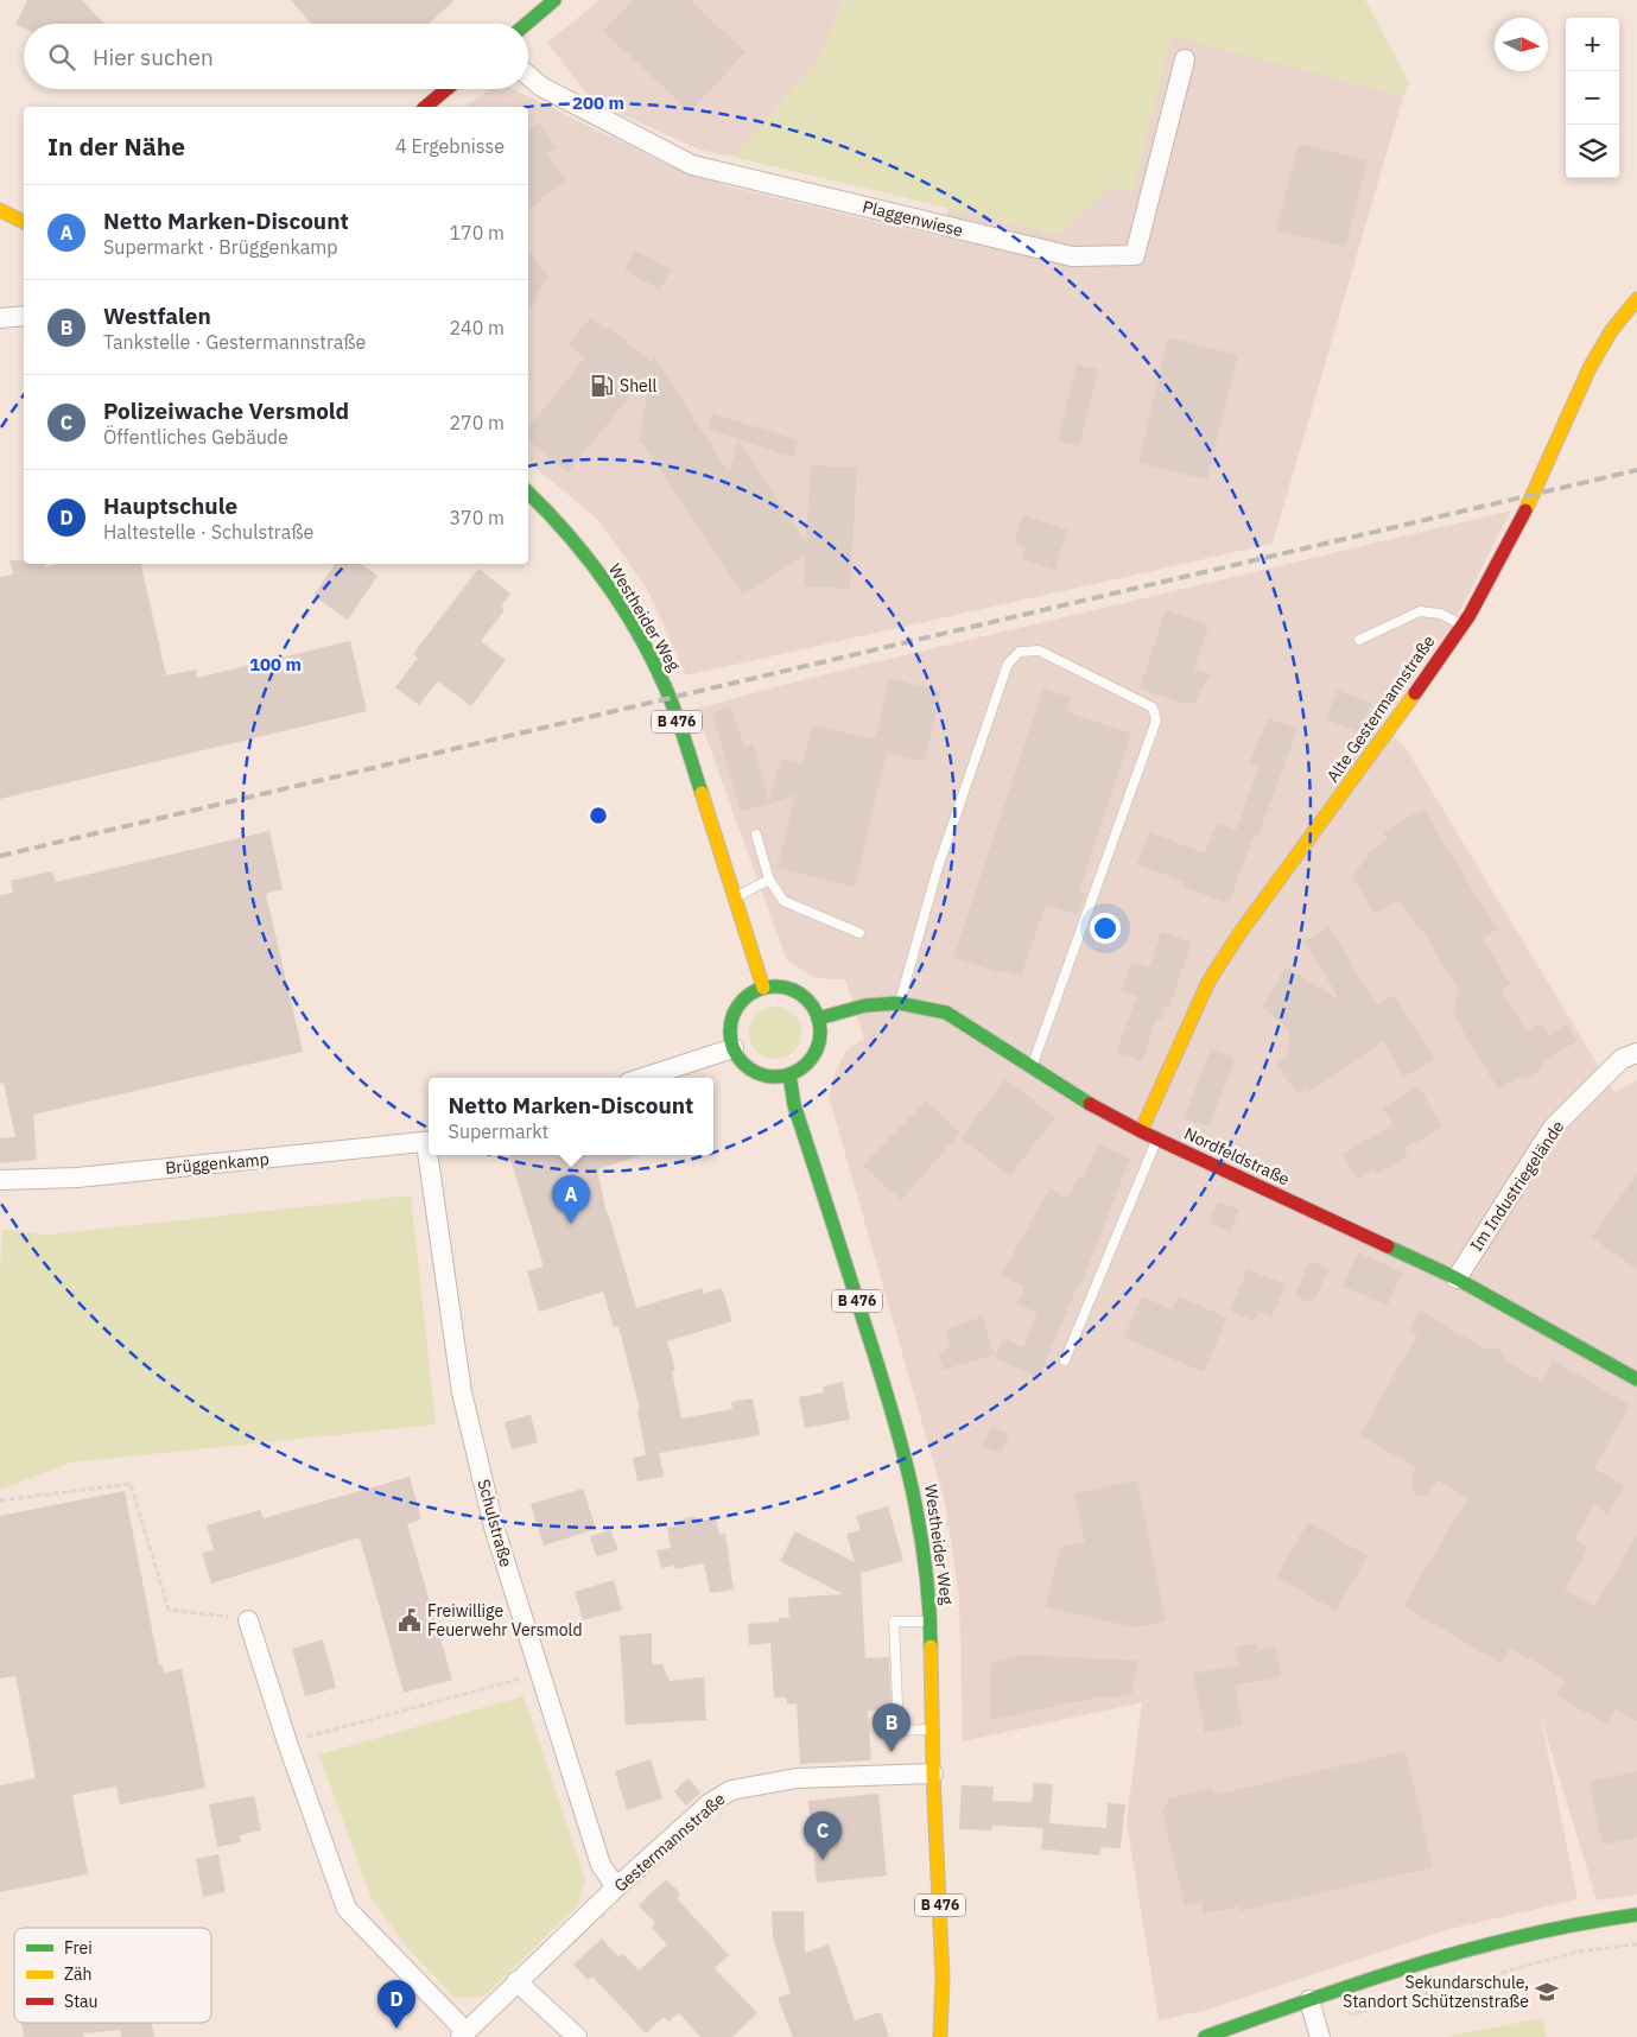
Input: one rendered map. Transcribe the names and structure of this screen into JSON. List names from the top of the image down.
{
  "streets": {
    "main road": [
      "Westheider Weg",
      "Alte Gestermannstraße",
      "B 476",
      "Nordfeldstraße"
    ],
    "street": [
      "Plaggenwiese",
      "Brüggenkamp",
      "Im Industriegelände",
      "Schulstraße",
      "Gestermannstraße"
    ]
  },
  "crossings": [
    ["Westheider Weg", "Nordfeldstraße"],
    ["Westheider Weg", "Gestermannstraße"],
    ["Alte Gestermannstraße", "Nordfeldstraße"],
    ["Nordfeldstraße", "Im Industriegelände"],
    ["Schulstraße", "Gestermannstraße"]
  ],
  "places": {
    "fuel station": ["Shell"],
    "public building": ["Freiwillige Feuerwehr Versmold"],
    "school or university": ["Sekundarschule, Standort Schützenstraße"]
  },
  "legend": ["Frei", "Zäh", "Stau"],
  "north": "right",
  "page": {
    "map_buttons": ["+", "−"],
    "search": "Hier suchen",
    "heading": ["In der Nähe", "4 Ergebnisse"],
    "list": [
      {
        "mark": "A",
        "name": "Netto Marken-Discount",
        "note": "Supermarkt · Brüggenkamp",
        "value": "170 m"
      },
      {
        "mark": "B",
        "name": "Westfalen",
        "note": "Tankstelle · Gestermannstraße",
        "value": "240 m"
      },
      {
        "mark": "C",
        "name": "Polizeiwache Versmold",
        "note": "Öffentliches Gebäude",
        "value": "270 m"
      },
      {
        "mark": "D",
        "name": "Hauptschule",
        "note": "Haltestelle · Schulstraße",
        "value": "370 m"
      }
    ],
    "popup": ["Netto Marken-Discount", "Supermarkt"],
    "pins": [
      "A",
      "B",
      "C",
      "D"
    ]
  },
  "rings": ["200 m", "100 m"]
}
